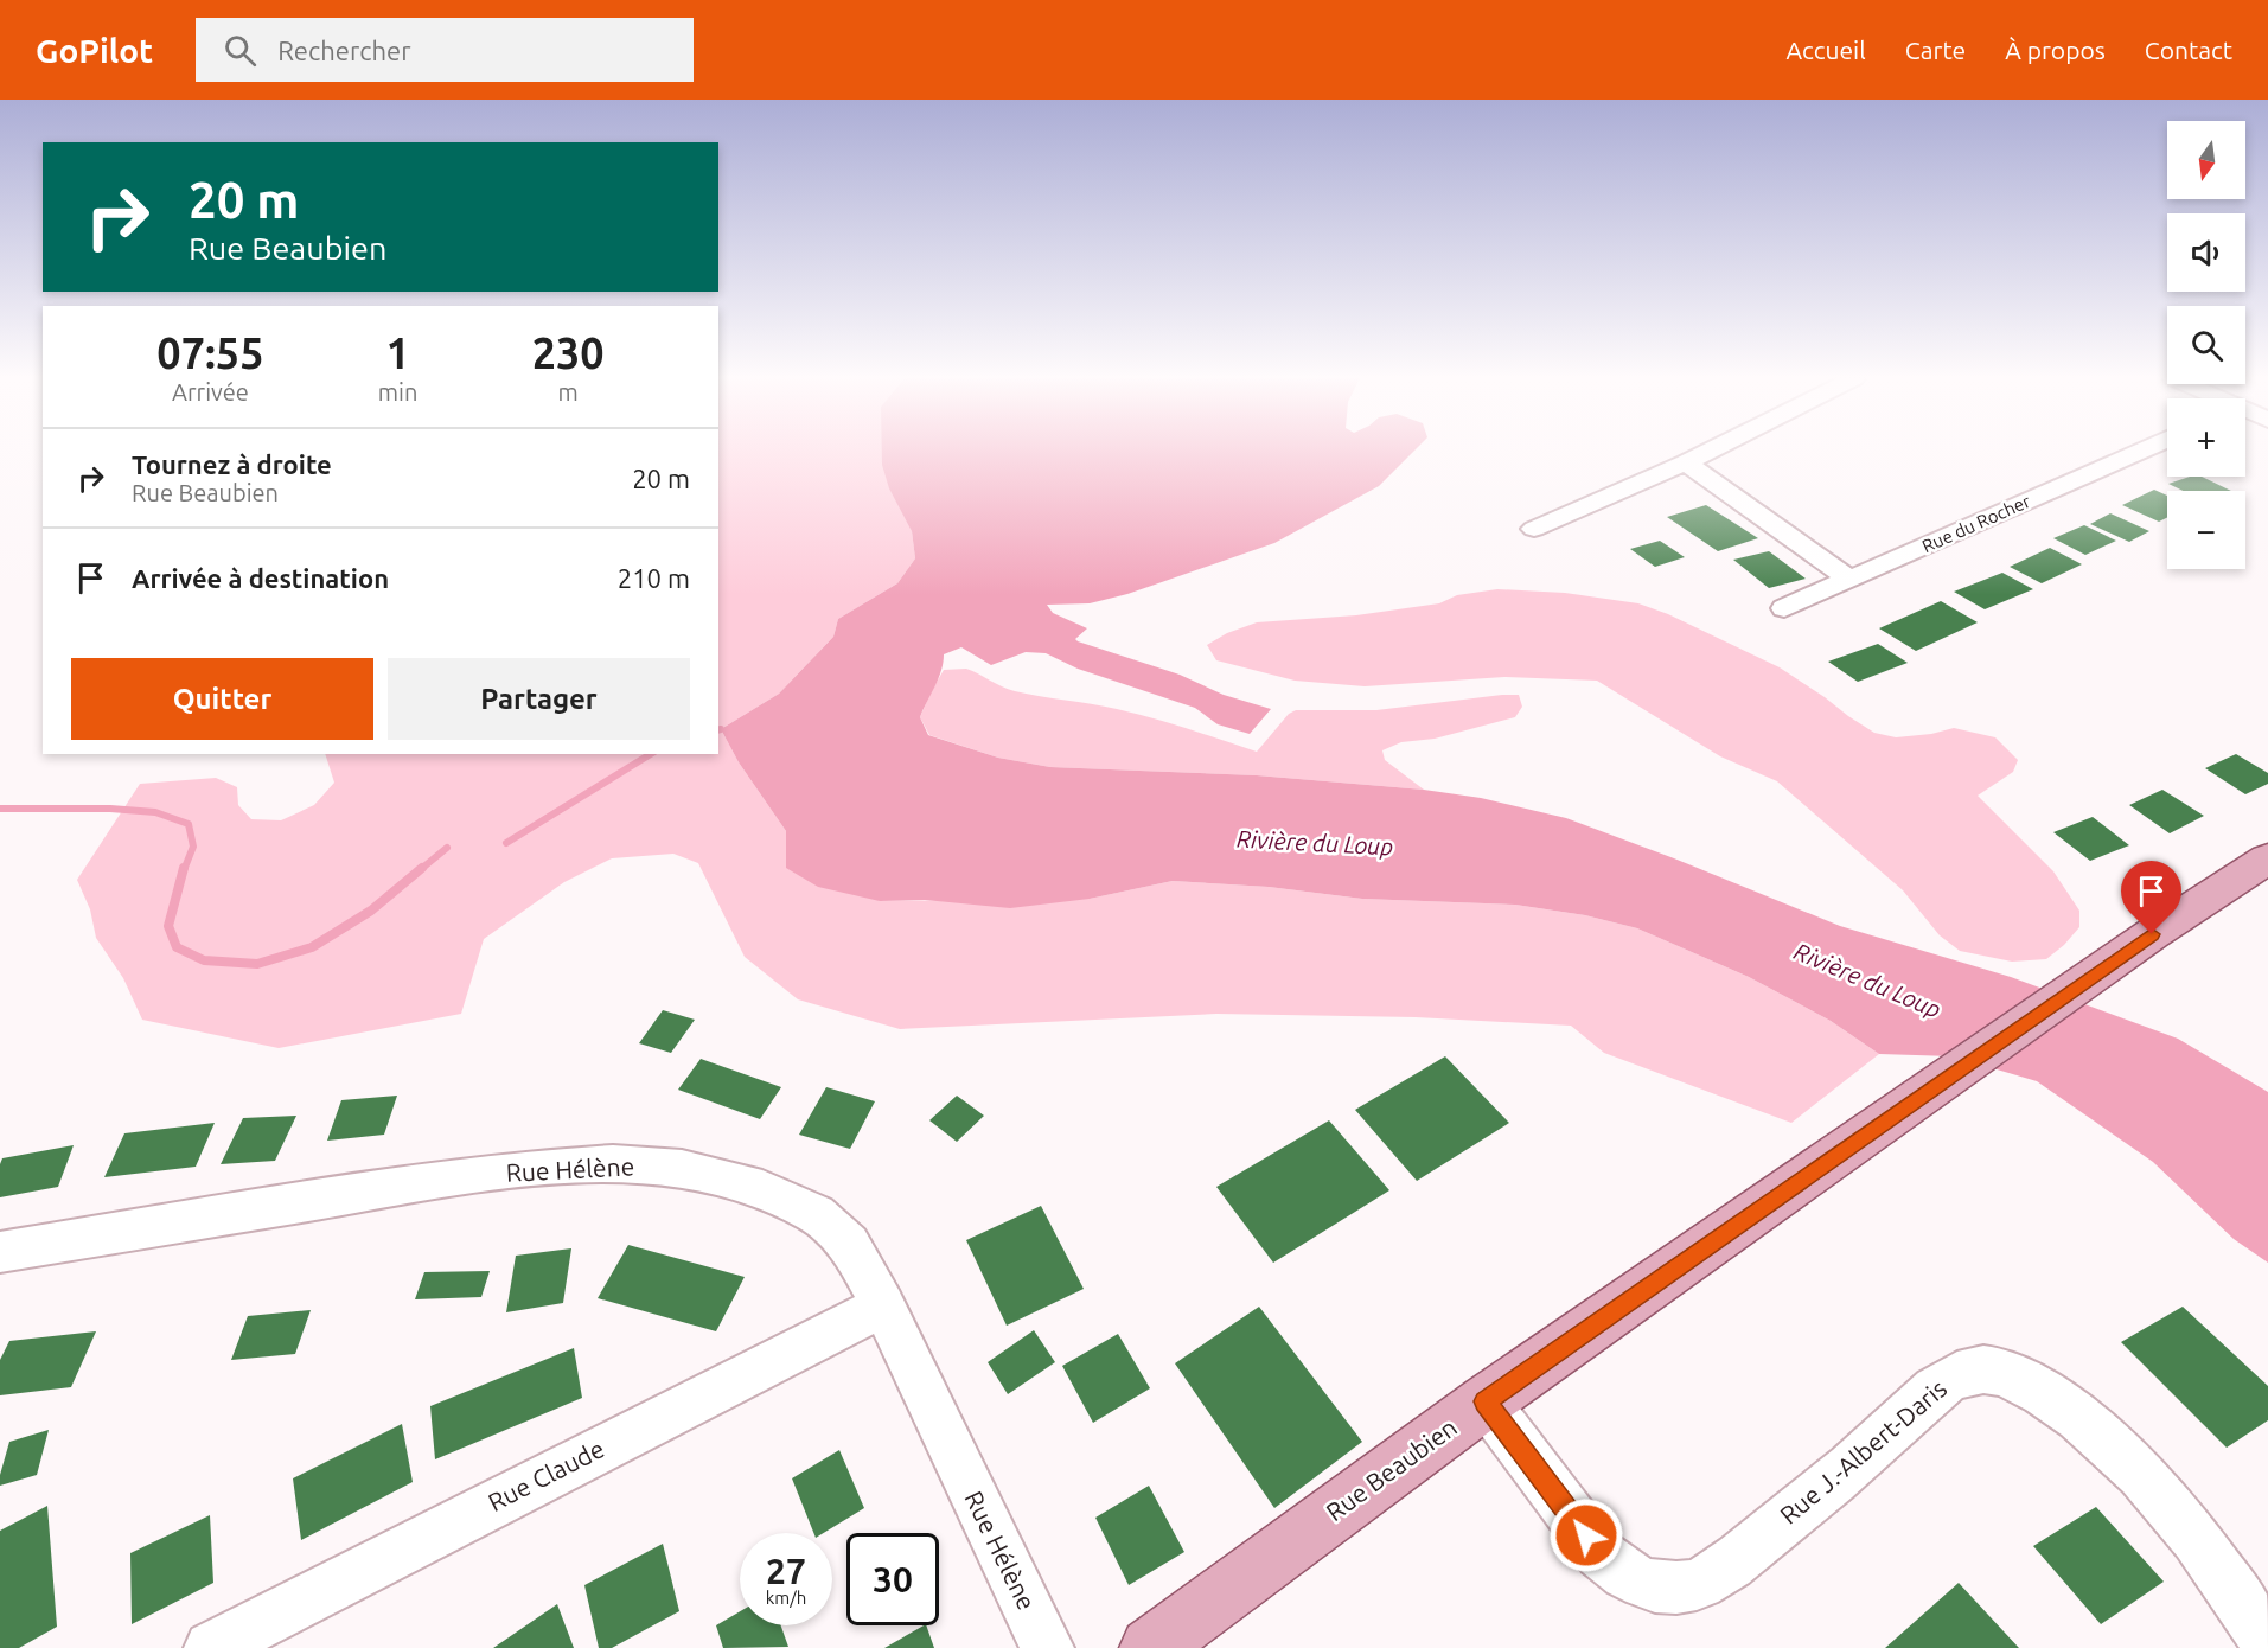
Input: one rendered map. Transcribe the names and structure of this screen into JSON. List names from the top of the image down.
{
  "streets": {
    "main road": ["Rue Beaubien"],
    "street": [
      "Rue du Rocher",
      "Rue Hélène",
      "Rue J.-Albert-Daris",
      "Rue Claude"
    ]
  },
  "crossings": [
    ["Rue Hélène", "Rue Claude"],
    ["Rue J.-Albert-Daris", "Rue Beaubien"]
  ],
  "water": ["Rivière du Loup"],
  "north": "bottom",
  "page": {
    "header": "GoPilot",
    "search": "Rechercher",
    "nav": [
      "Accueil",
      "Carte",
      "À propos",
      "Contact"
    ],
    "map_buttons": ["+", "−"],
    "turn": ["20 m", "Rue Beaubien"],
    "eta": [
      "07:55",
      "Arrivée",
      "1",
      "min",
      "230",
      "m"
    ],
    "list": [
      {
        "name": "Tournez à droite",
        "note": "Rue Beaubien",
        "value": "20 m"
      },
      {
        "name": "Arrivée à destination",
        "value": "210 m"
      }
    ],
    "buttons": ["Quitter", "Partager"],
    "speed": "27 km/h",
    "limit": "30"
  }
}
